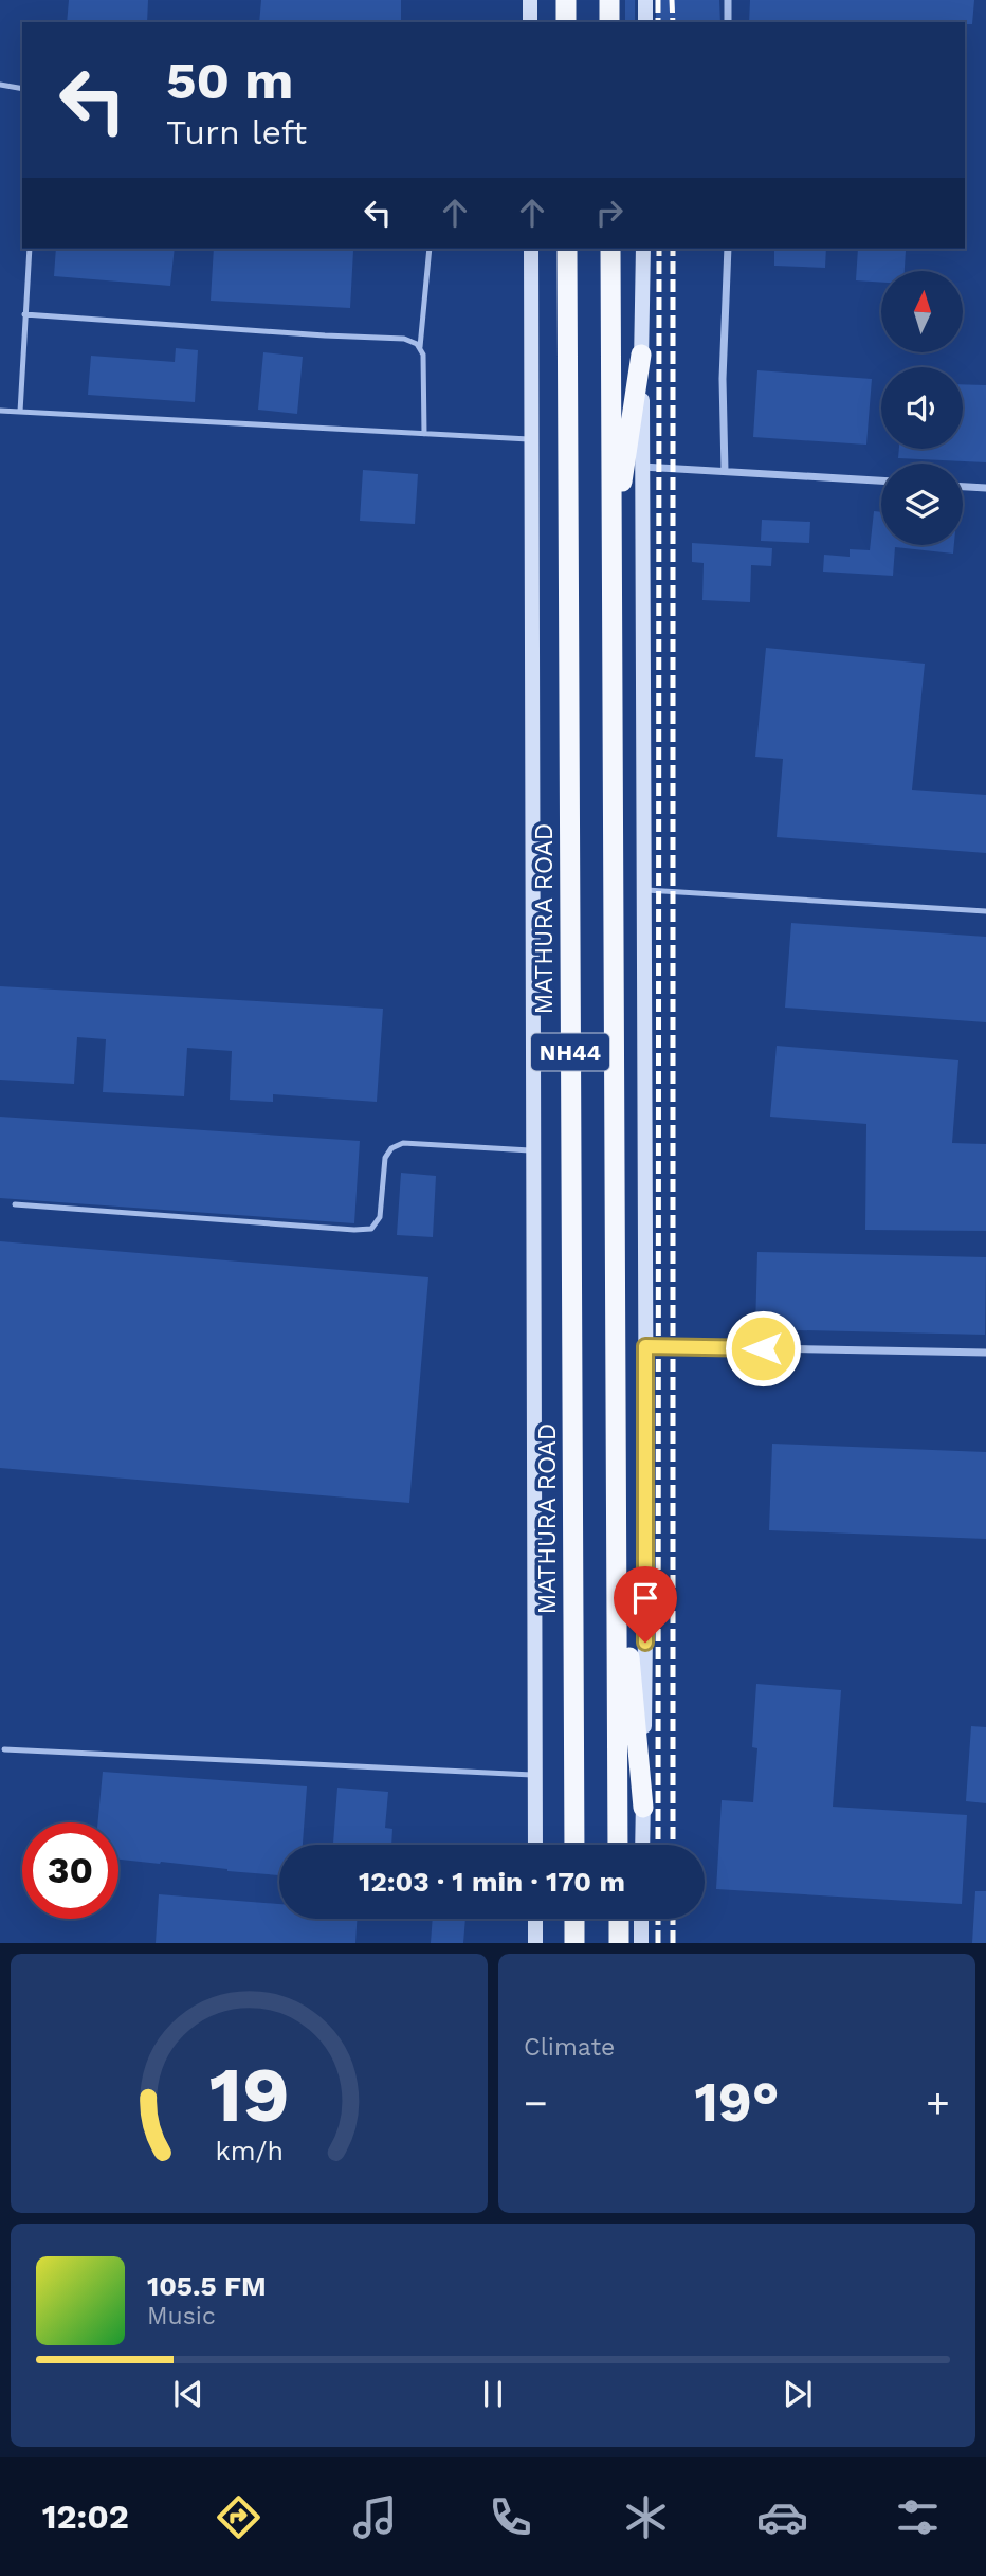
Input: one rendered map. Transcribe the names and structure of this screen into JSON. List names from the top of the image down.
{
  "streets": {
    "highway": ["MATHURA ROAD", "NH44"]
  },
  "north": "top",
  "page": {
    "turn": ["50 m", "Turn left"],
    "limit": "30",
    "trip": "12:03 · 1 min · 170 m",
    "tile": "Climate",
    "heat": ["−", "19°", "+"],
    "song": ["105.5 FM", "Music"],
    "tabs": "12:02",
    "gauge": ["19", "km/h"]
  }
}
